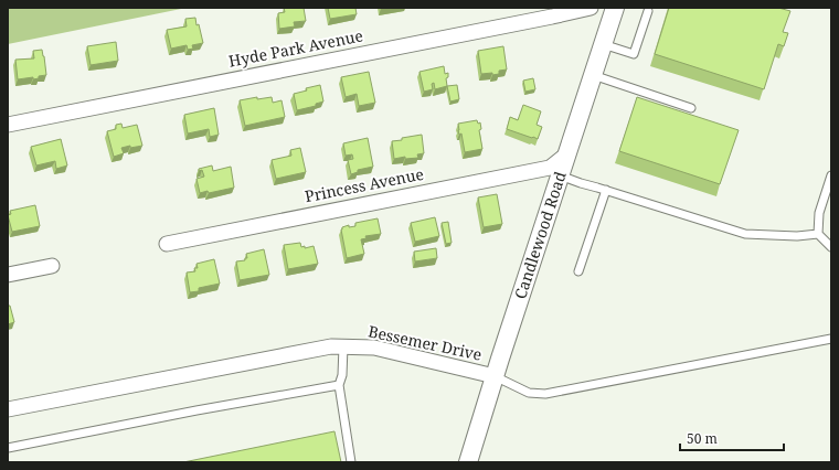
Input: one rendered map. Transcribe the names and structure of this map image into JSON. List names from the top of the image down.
{
  "streets": {
    "street": [
      "Hyde Park Avenue",
      "Princess Avenue",
      "Candlewood Road",
      "Bessemer Drive"
    ]
  },
  "crossings": [
    ["Princess Avenue", "Candlewood Road"],
    ["Candlewood Road", "Bessemer Drive"]
  ],
  "scale_bar": "50 m"
}
